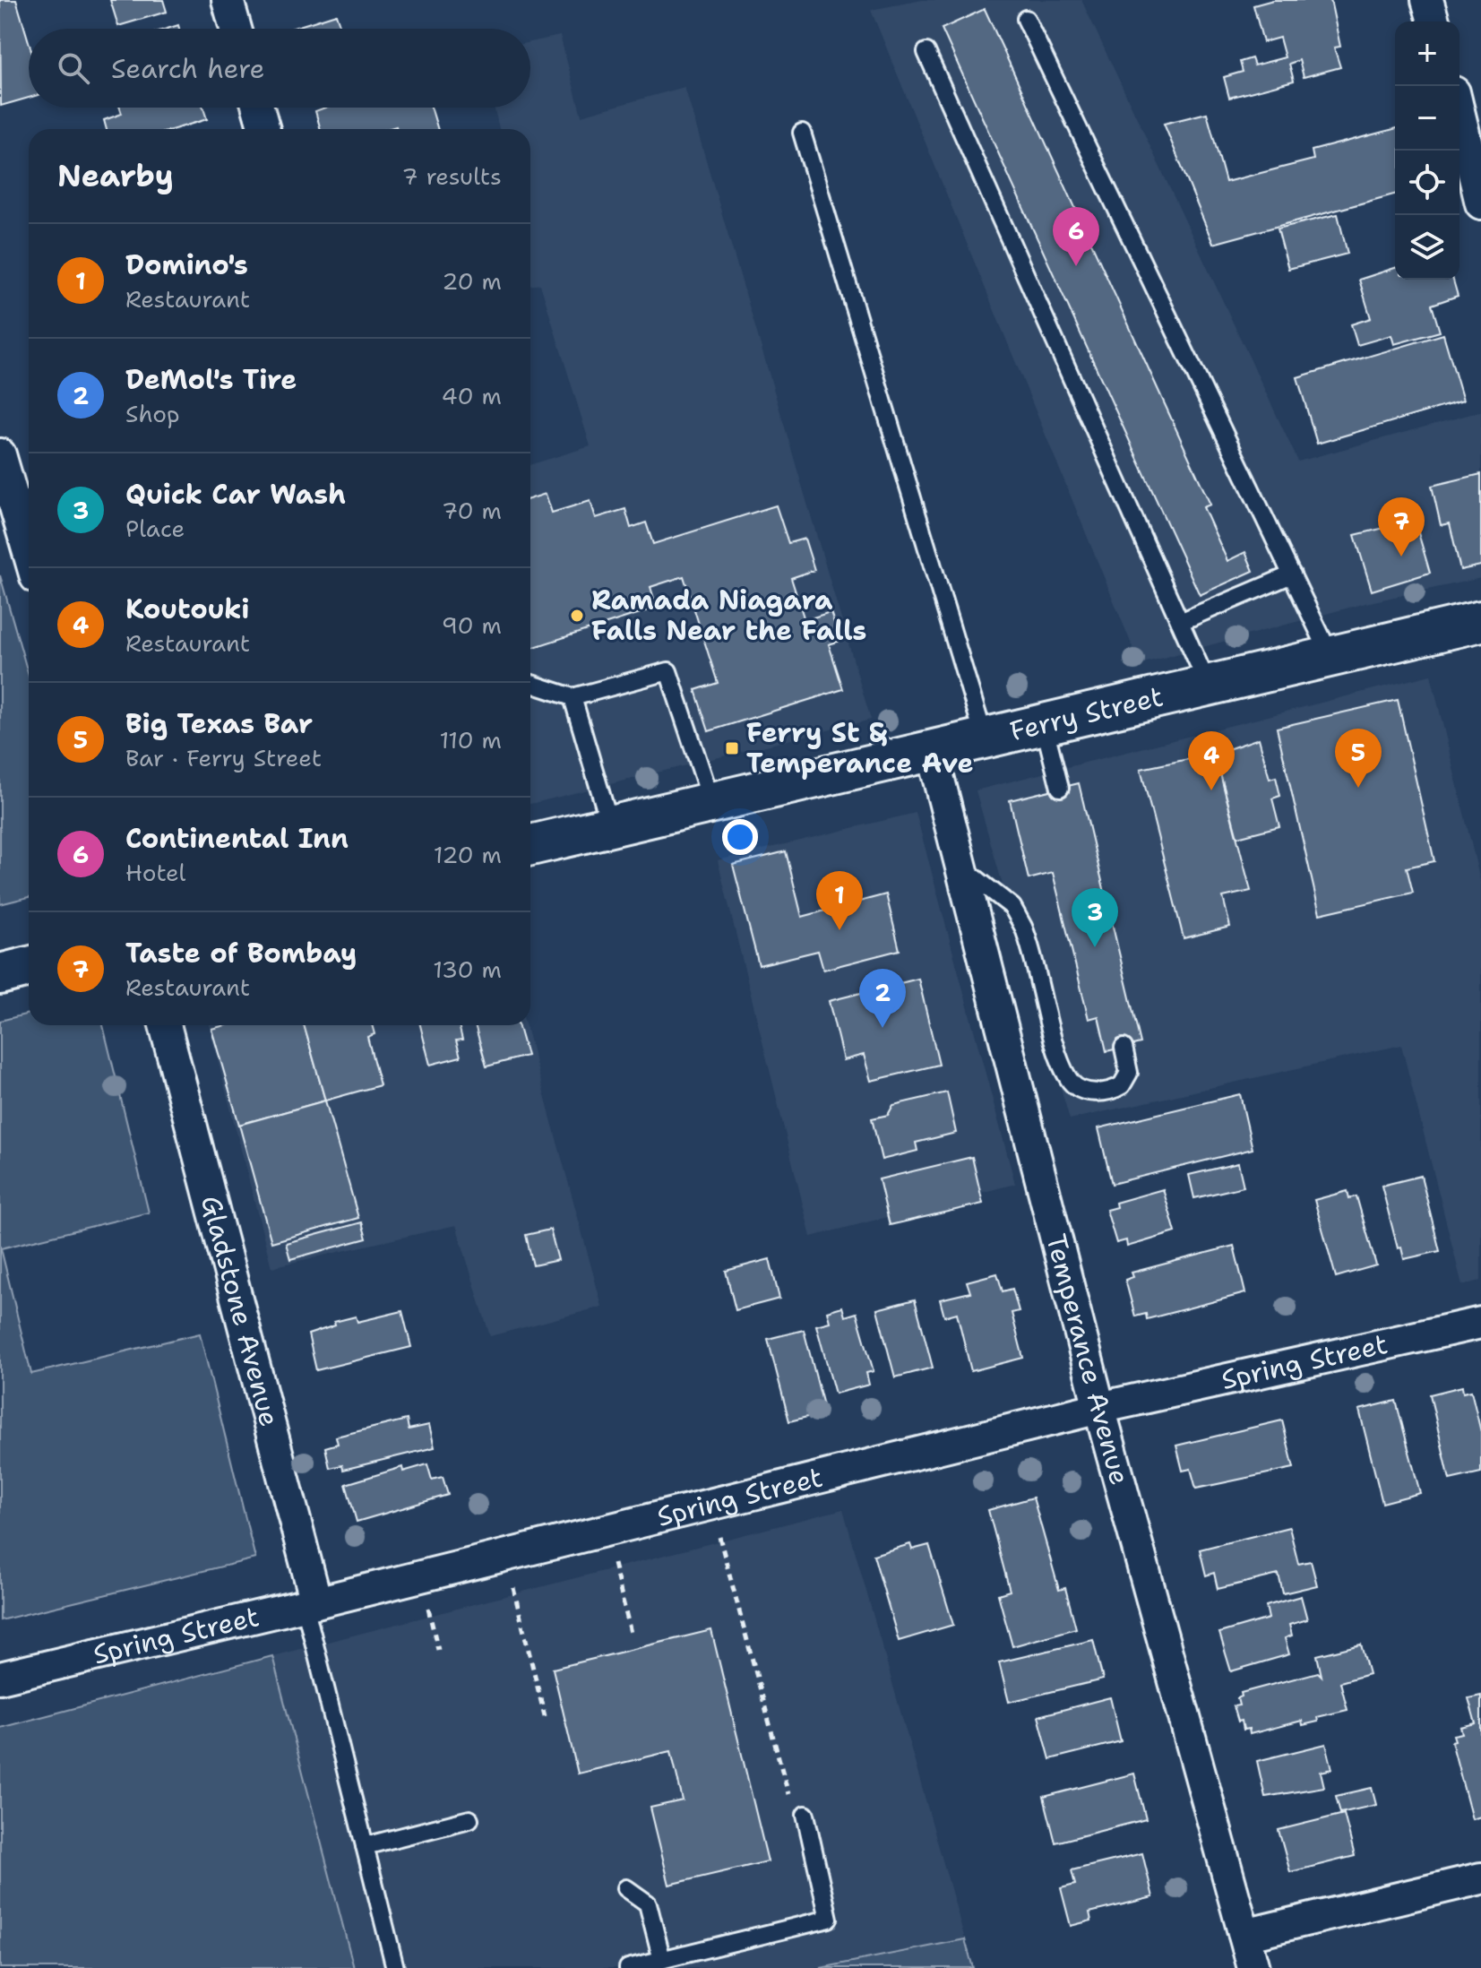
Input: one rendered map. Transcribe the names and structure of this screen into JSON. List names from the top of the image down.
{
  "streets": {
    "main road": ["Ferry Street"],
    "street": ["Gladstone Avenue", "Temperance Avenue", "Spring Street"]
  },
  "crossings": [
    ["Ferry Street", "Temperance Avenue"],
    ["Gladstone Avenue", "Spring Street"],
    ["Temperance Avenue", "Spring Street"]
  ],
  "places": {
    "other": ["Ramada Niagara Falls Near the Falls"],
    "transit": ["Ferry St & Temperance Ave"]
  },
  "page": {
    "map_buttons": ["+", "−"],
    "search": "Search here",
    "heading": ["Nearby", "7 results"],
    "pins": [
      "6",
      "7",
      "5",
      "4",
      "1",
      "3",
      "2"
    ],
    "list": [
      {
        "mark": "1",
        "name": "Domino's",
        "note": "Restaurant",
        "value": "20 m"
      },
      {
        "mark": "2",
        "name": "DeMol's Tire",
        "note": "Shop",
        "value": "40 m"
      },
      {
        "mark": "3",
        "name": "Quick Car Wash",
        "note": "Place",
        "value": "70 m"
      },
      {
        "mark": "4",
        "name": "Koutouki",
        "note": "Restaurant",
        "value": "90 m"
      },
      {
        "mark": "5",
        "name": "Big Texas Bar",
        "note": "Bar · Ferry Street",
        "value": "110 m"
      },
      {
        "mark": "6",
        "name": "Continental Inn",
        "note": "Hotel",
        "value": "120 m"
      },
      {
        "mark": "7",
        "name": "Taste of Bombay",
        "note": "Restaurant",
        "value": "130 m"
      }
    ]
  }
}
